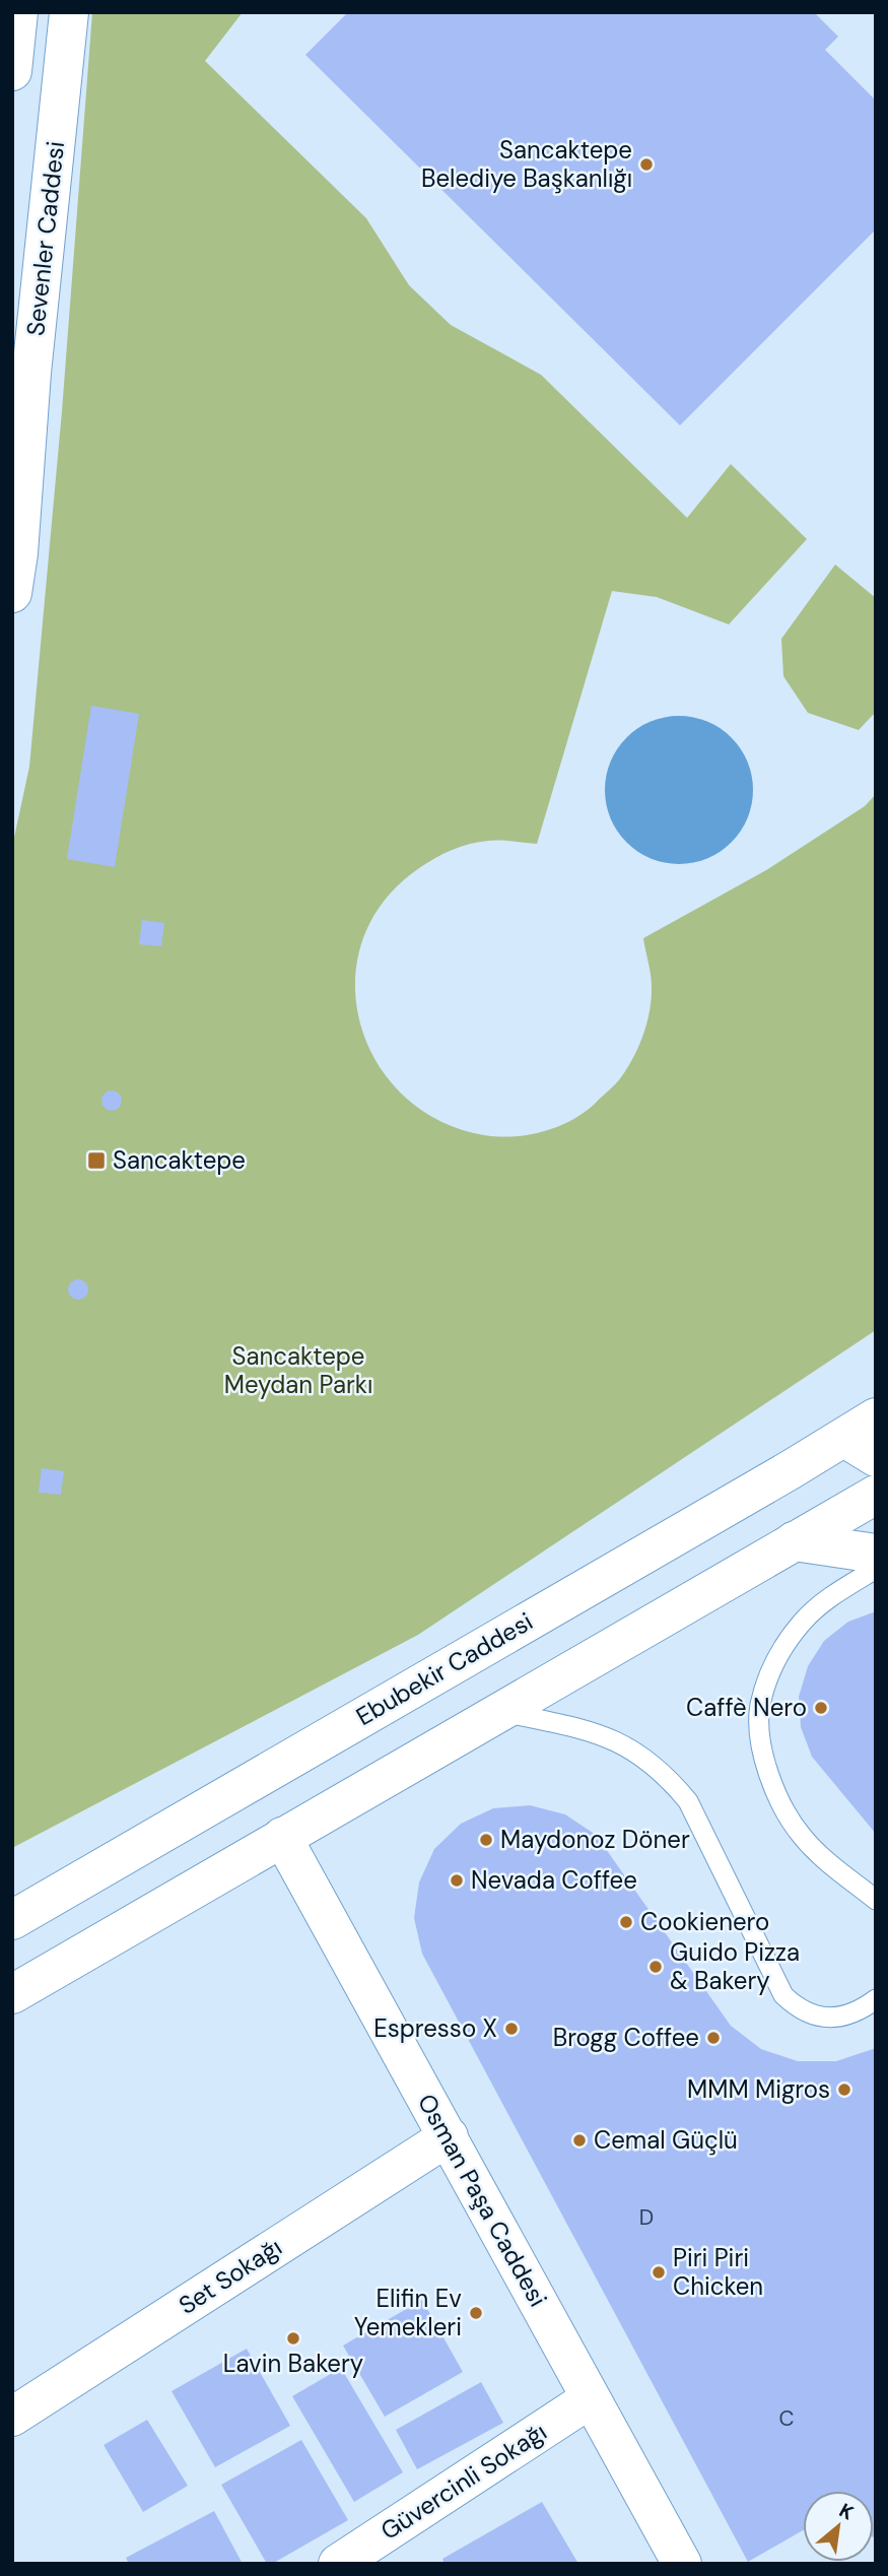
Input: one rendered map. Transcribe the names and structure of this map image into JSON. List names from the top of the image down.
{
  "streets": {
    "main road": [
      "Sevenler Caddesi",
      "Ebubekir Caddesi",
      "Osman Paşa Caddesi",
      "Set Sokağı",
      "Güvercinli Sokağı"
    ]
  },
  "crossings": [
    ["Osman Paşa Caddesi", "Set Sokağı"],
    ["Osman Paşa Caddesi", "Güvercinli Sokağı"]
  ],
  "parks": ["Sancaktepe Meydan Parkı"],
  "places": {
    "other": [
      "Sancaktepe Belediye Başkanlığı",
      "Caffè Nero",
      "Maydonoz Döner",
      "Nevada Coffee",
      "Cookienero",
      "Guido Pizza & Bakery",
      "Espresso X",
      "Brogg Coffee",
      "MMM Migros",
      "Cemal Güçlü",
      "Piri Piri Chicken",
      "Elifin Ev Yemekleri",
      "Lavin Bakery"
    ],
    "transit": ["Sancaktepe"]
  },
  "house_numbers": ["D", "C"],
  "north": "top right"
}
